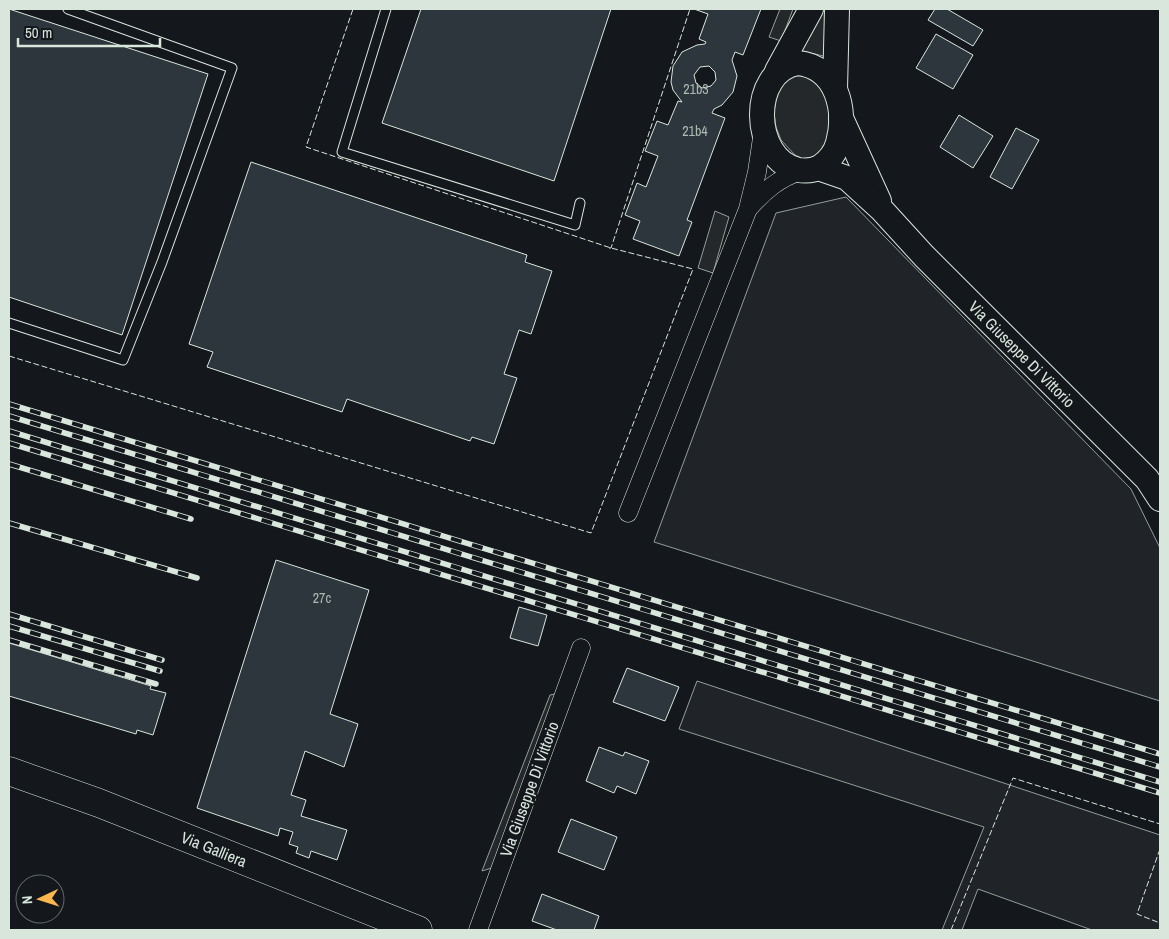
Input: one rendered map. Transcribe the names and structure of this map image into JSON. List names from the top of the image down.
{
  "streets": {
    "main road": ["Via Galliera"],
    "street": ["Via Giuseppe Di Vittorio"]
  },
  "house_numbers": ["21b3", "21b4", "27c"],
  "scale_bar": "50 m",
  "north": "left"
}
